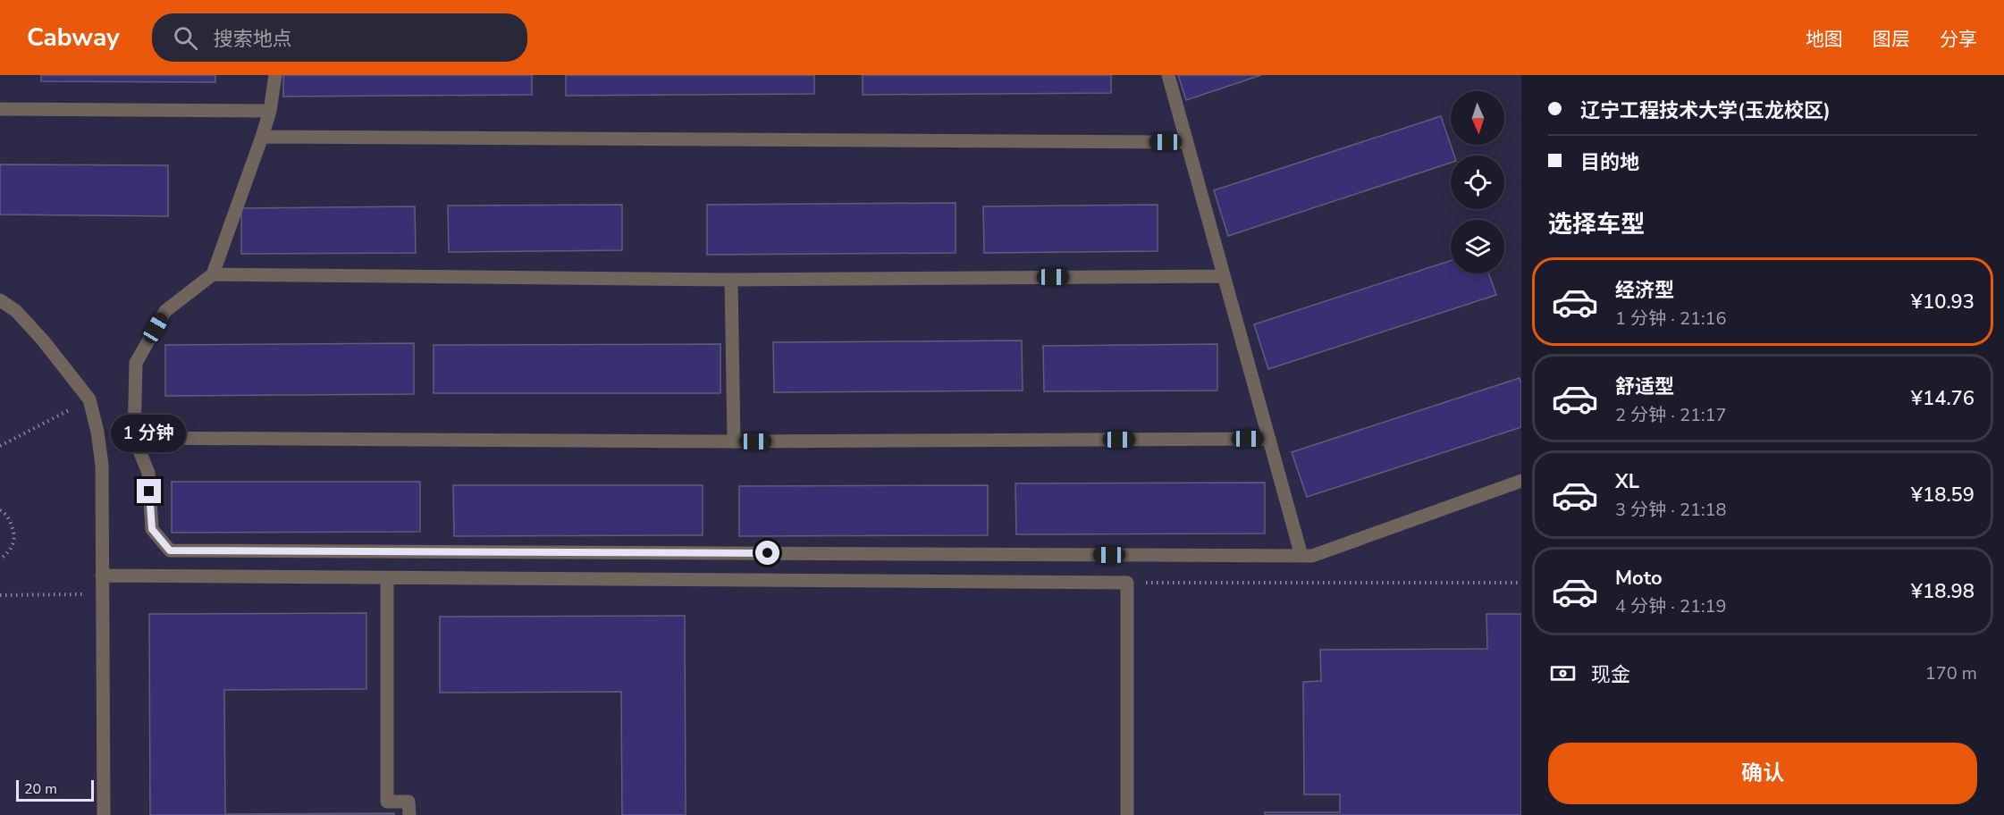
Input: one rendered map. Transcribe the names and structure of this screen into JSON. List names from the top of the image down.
{
  "scale_bar": "20 m",
  "north": "bottom",
  "page": {
    "header": "Cabway",
    "search": "搜索地点",
    "nav": ["地图", "图层", "分享"],
    "banner": ["辽宁工程技术大学(玉龙校区)", "目的地"],
    "heading": "选择车型",
    "list": [
      {
        "name": "经济型",
        "note": "1 分钟 · 21:16",
        "value": "¥10.93"
      },
      {
        "name": "舒适型",
        "note": "2 分钟 · 21:17",
        "value": "¥14.76"
      },
      {
        "name": "XL",
        "note": "3 分钟 · 21:18",
        "value": "¥18.59"
      },
      {
        "name": "Moto",
        "note": "4 分钟 · 21:19",
        "value": "¥18.98"
      }
    ],
    "bubble": "1 分钟",
    "pay": ["现金", "170 m"],
    "buttons": "确认",
    "scale": "20 m"
  }
}
